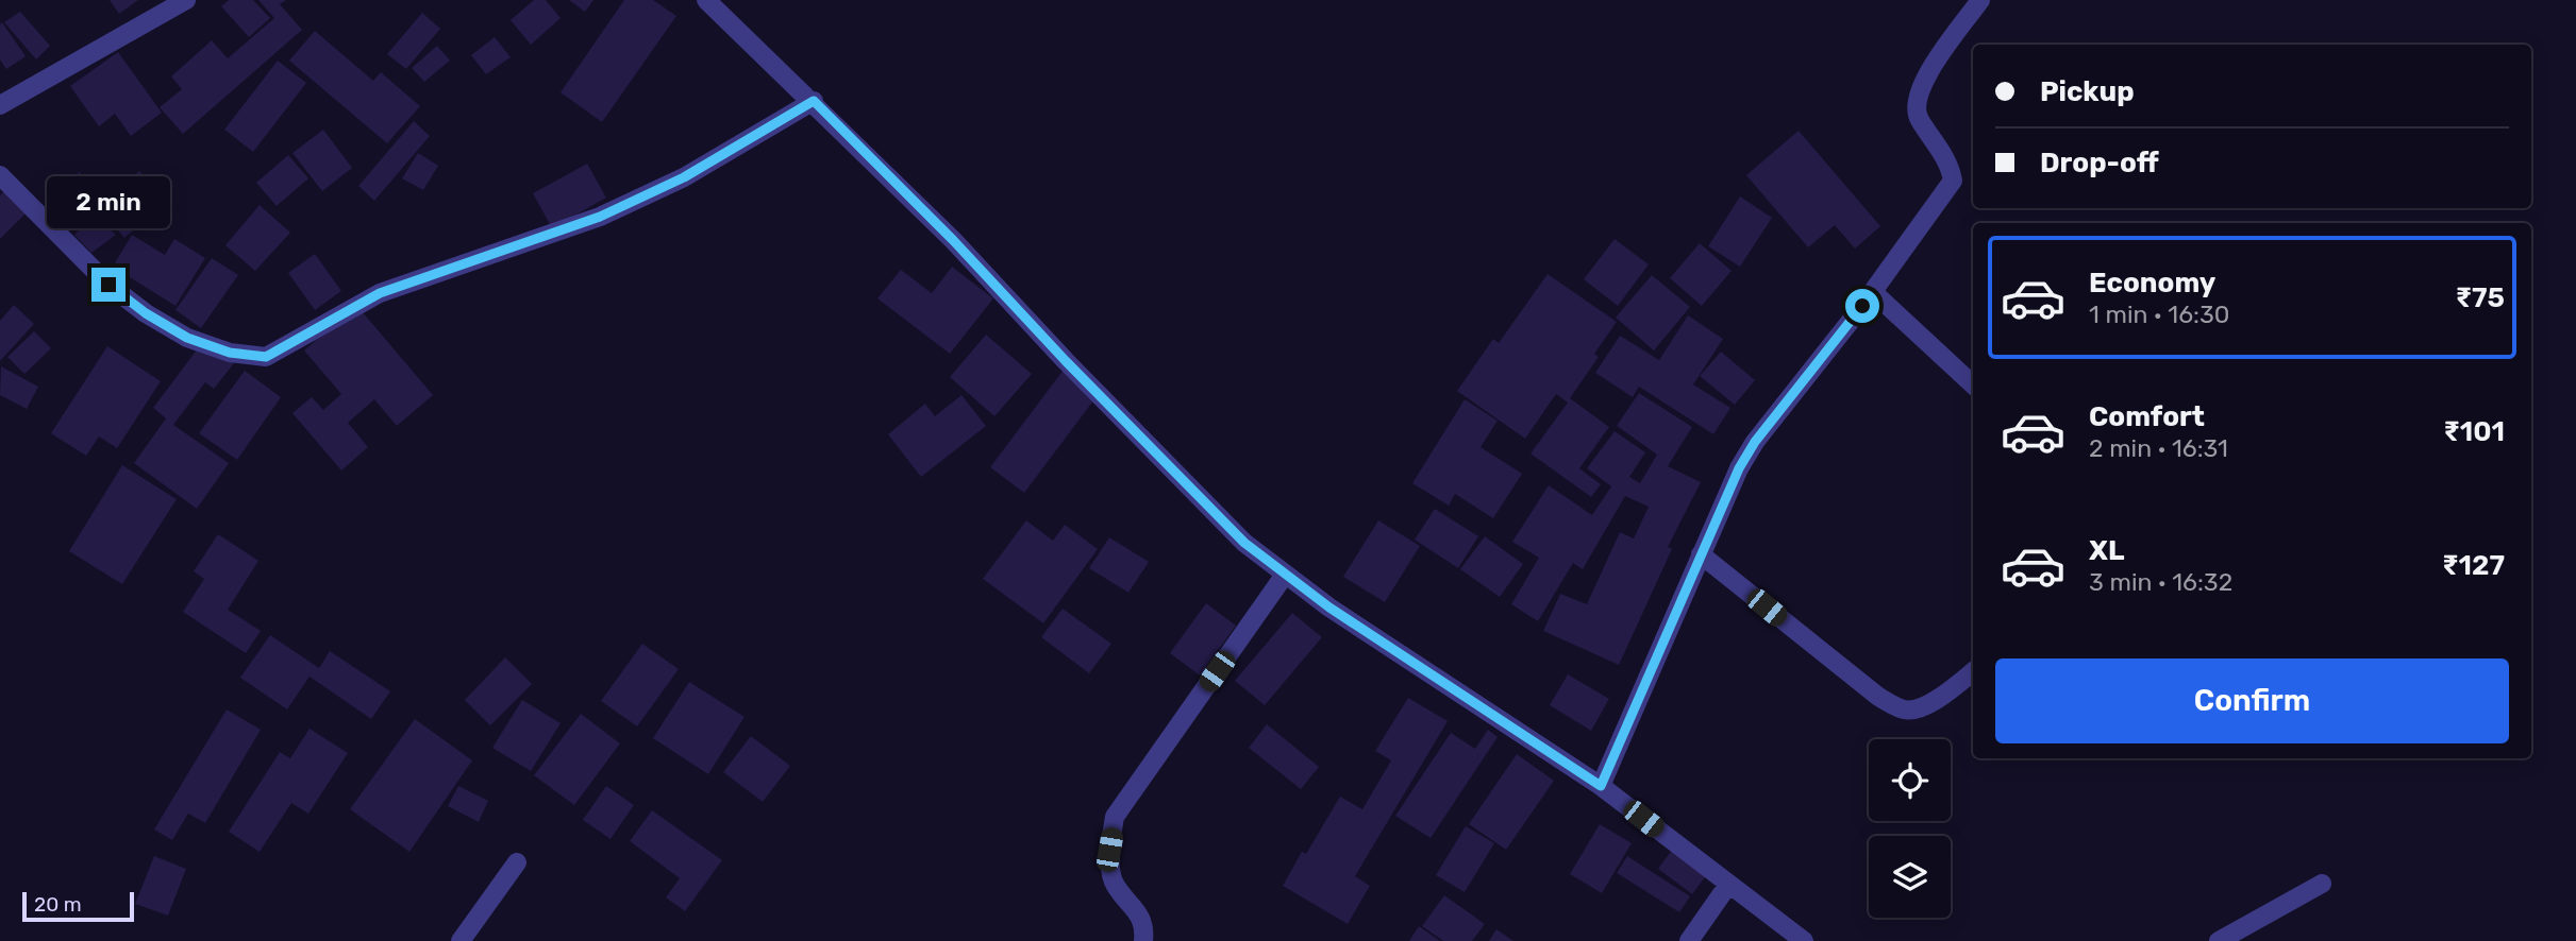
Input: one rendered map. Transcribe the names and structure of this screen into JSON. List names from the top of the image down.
{
  "scale_bar": "20 m",
  "page": {
    "banner": ["Pickup", "Drop-off"],
    "bubble": "2 min",
    "list": [
      {
        "name": "Economy",
        "note": "1 min · 16:30",
        "value": "₹75"
      },
      {
        "name": "Comfort",
        "note": "2 min · 16:31",
        "value": "₹101"
      },
      {
        "name": "XL",
        "note": "3 min · 16:32",
        "value": "₹127"
      }
    ],
    "buttons": "Confirm",
    "scale": "20 m"
  }
}
